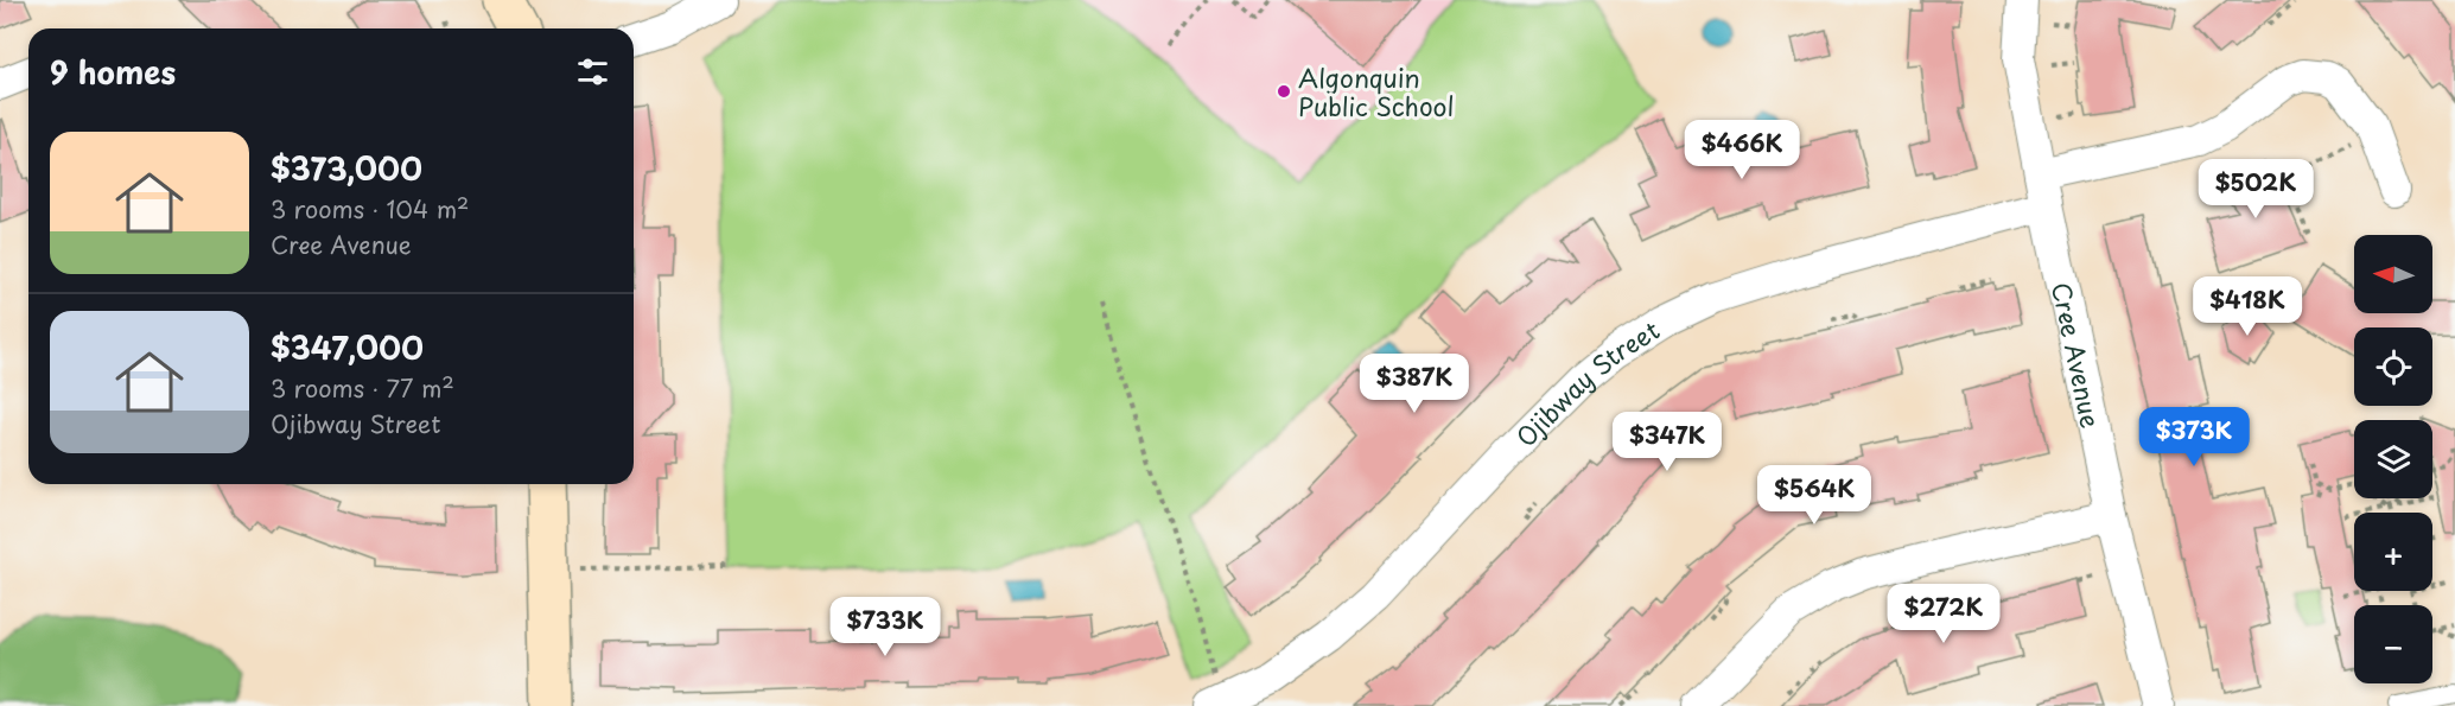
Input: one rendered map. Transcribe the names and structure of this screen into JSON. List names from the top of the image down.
{
  "streets": {
    "street": ["Cree Avenue", "Ojibway Street"]
  },
  "crossings": [
    ["Cree Avenue", "Ojibway Street"]
  ],
  "places": ["Algonquin Public School"],
  "north": "left",
  "page": {
    "heading": "9 homes",
    "list": [
      {
        "name": "$373,000",
        "note": "3 rooms · 104 m² · Cree Avenue"
      },
      {
        "name": "$347,000",
        "note": "3 rooms · 77 m² · Ojibway Street"
      }
    ],
    "price": [
      "$466K",
      "$502K",
      "$418K",
      "$387K",
      "$373K",
      "$347K",
      "$564K",
      "$272K",
      "$733K"
    ],
    "map_buttons": ["+", "−"]
  }
}
